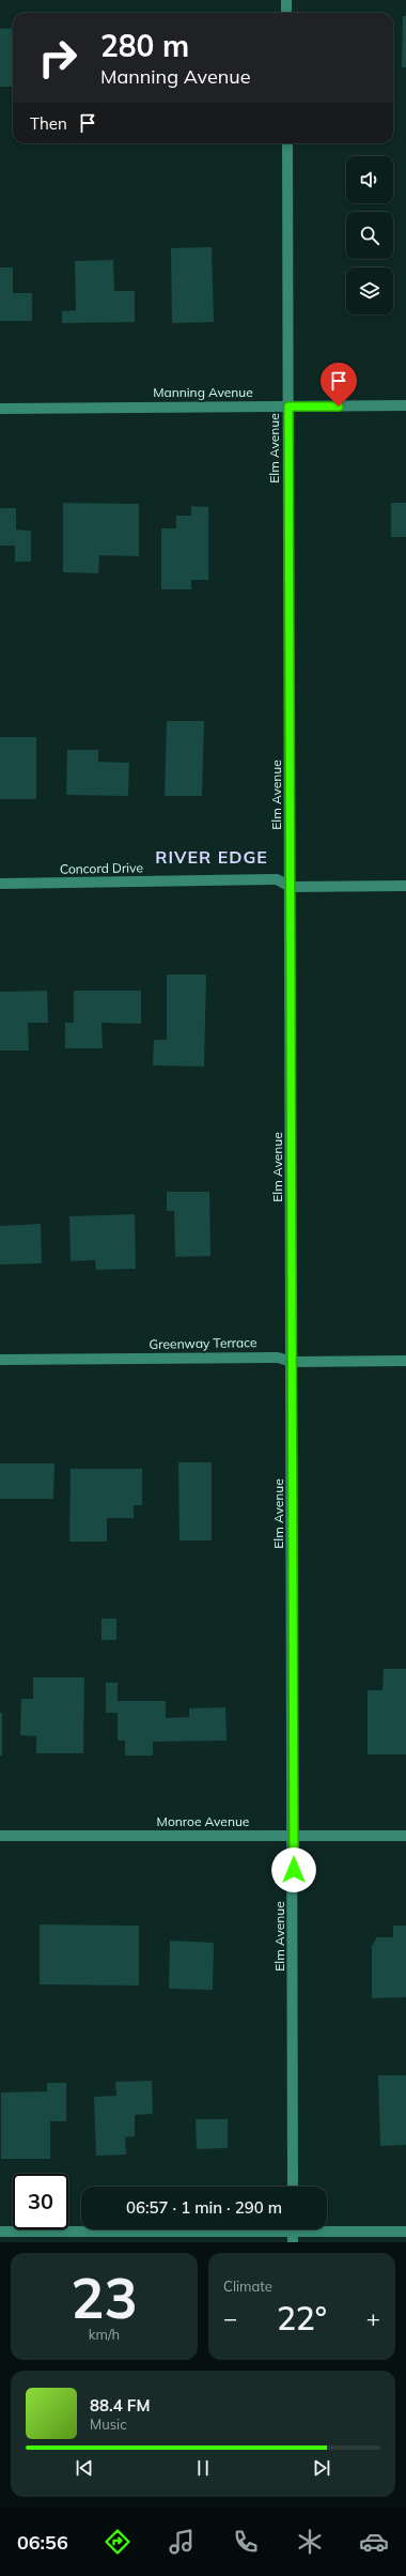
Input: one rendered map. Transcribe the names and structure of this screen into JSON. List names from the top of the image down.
{
  "streets": {
    "street": [
      "Manning Avenue",
      "Elm Avenue",
      "Concord Drive",
      "Greenway Terrace",
      "Monroe Avenue"
    ]
  },
  "crossings": [
    ["Manning Avenue", "Elm Avenue"],
    ["Elm Avenue", "Concord Drive"],
    ["Elm Avenue", "Greenway Terrace"],
    ["Elm Avenue", "Monroe Avenue"]
  ],
  "districts": ["RIVER EDGE"],
  "page": {
    "turn": ["280 m", "Manning Avenue"],
    "then": "Then",
    "limit": "30",
    "trip": "06:57 · 1 min · 290 m",
    "tile": [
      ["23", "km/h"],
      "Climate"
    ],
    "heat": ["−", "22°", "+"],
    "song": ["88.4 FM", "Music"],
    "tabs": "06:56"
  }
}
